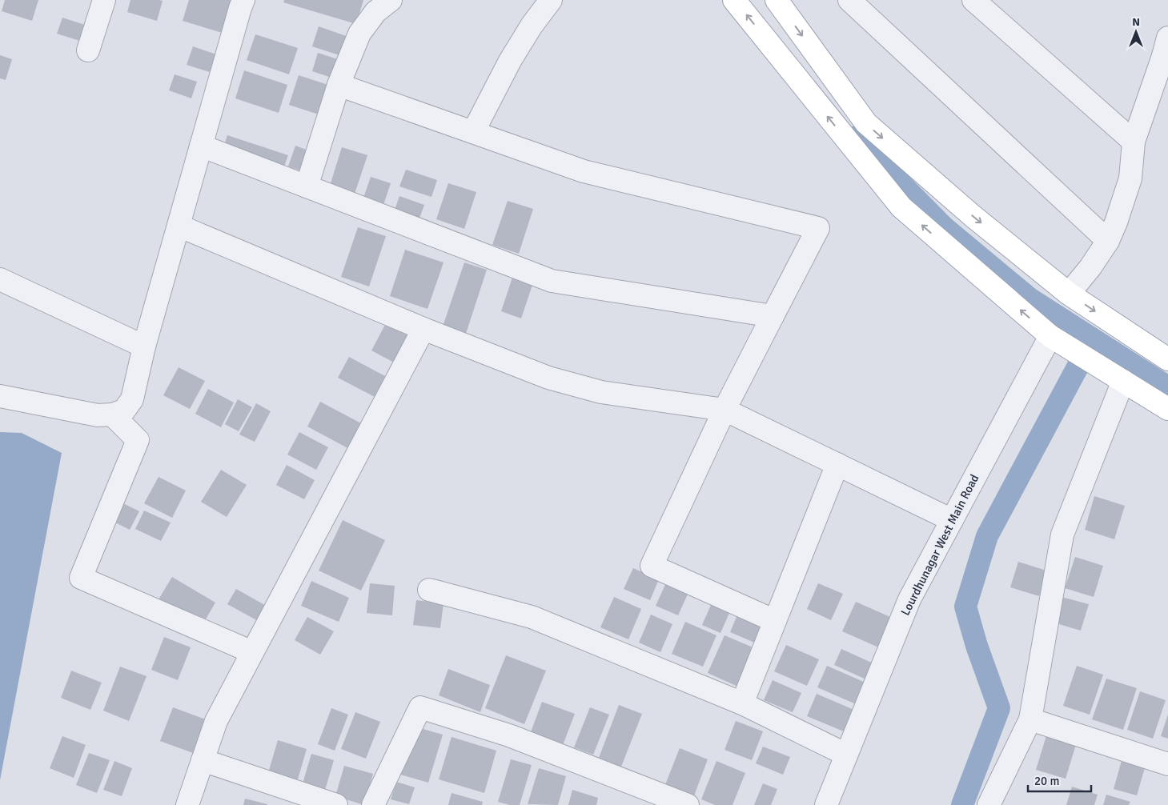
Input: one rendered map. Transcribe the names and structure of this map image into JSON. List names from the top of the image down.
{
  "streets": {
    "street": ["Lourdhunagar West Main Road"]
  },
  "scale_bar": "20 m",
  "north": "top"
}
